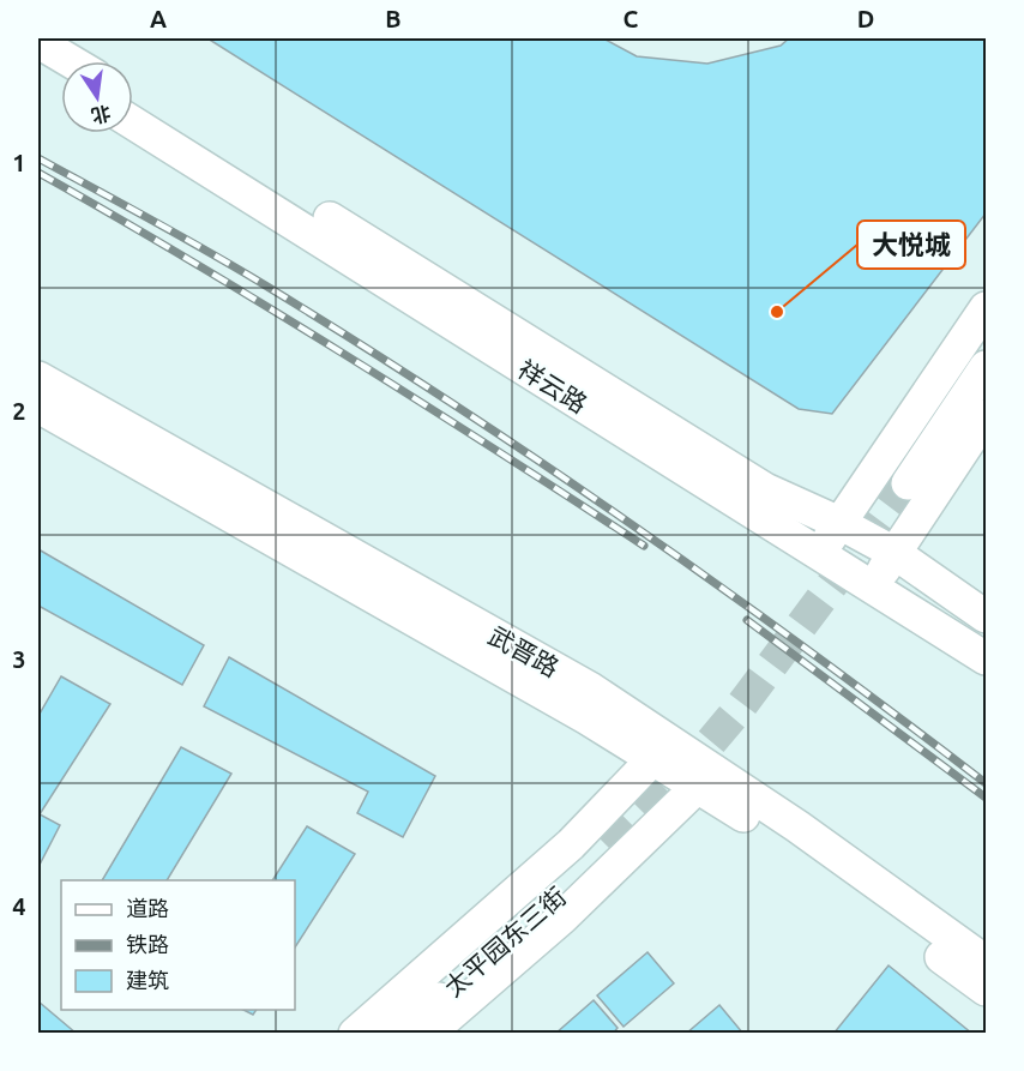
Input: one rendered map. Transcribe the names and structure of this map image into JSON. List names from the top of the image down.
{
  "streets": {
    "street": ["祥云路", "武晋路", "太平园东三街"]
  },
  "places": ["大悦城"],
  "legend": ["道路", "铁路", "建筑"],
  "north": "bottom",
  "grid": {
    "columns": [
      "A",
      "B",
      "C",
      "D"
    ],
    "rows": [
      "1",
      "2",
      "3",
      "4"
    ]
  }
}
